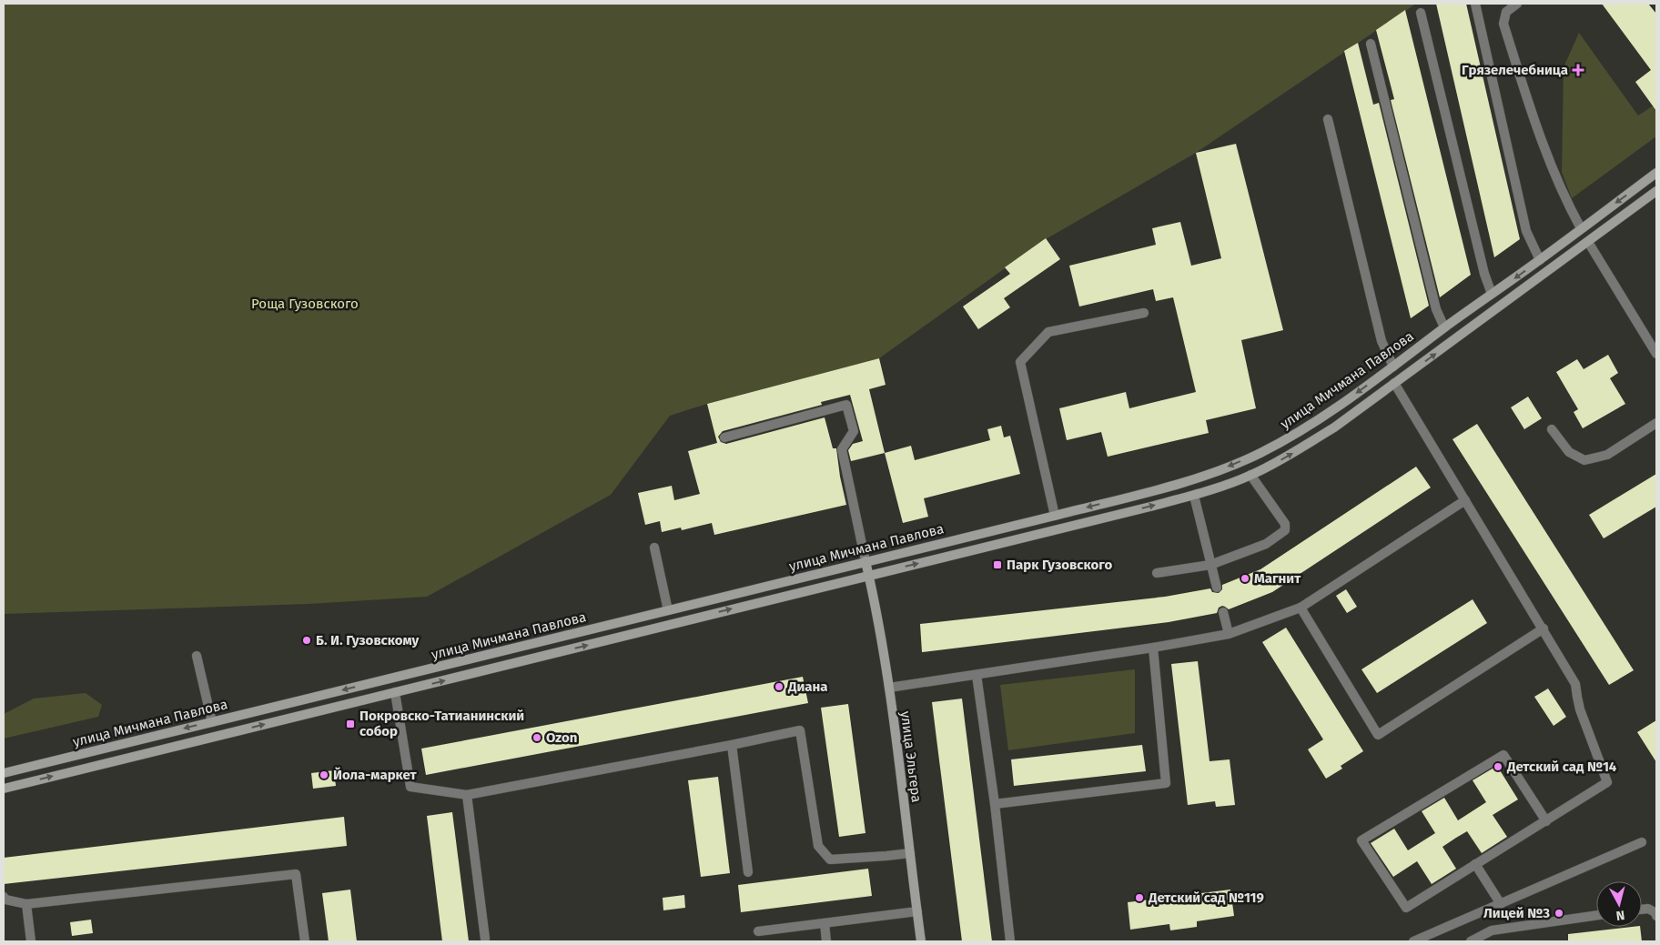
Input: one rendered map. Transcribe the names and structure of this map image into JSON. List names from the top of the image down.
{
  "streets": {
    "main road": ["улица Мичмана Павлова", "улица Эльгера"]
  },
  "crossings": [
    ["улица Мичмана Павлова", "улица Эльгера"]
  ],
  "parks": ["Роща Гузовского"],
  "places": {
    "health": ["Грязелечебница"],
    "transit": ["Парк Гузовского", "Покровско-Татианинский собор"],
    "other": [
      "Магнит",
      "Б. И. Гузовскому",
      "Диана",
      "Ozon",
      "Детский сад №14",
      "Йола-маркет",
      "Детский сад №119",
      "Лицей №3"
    ]
  },
  "north": "bottom"
}
